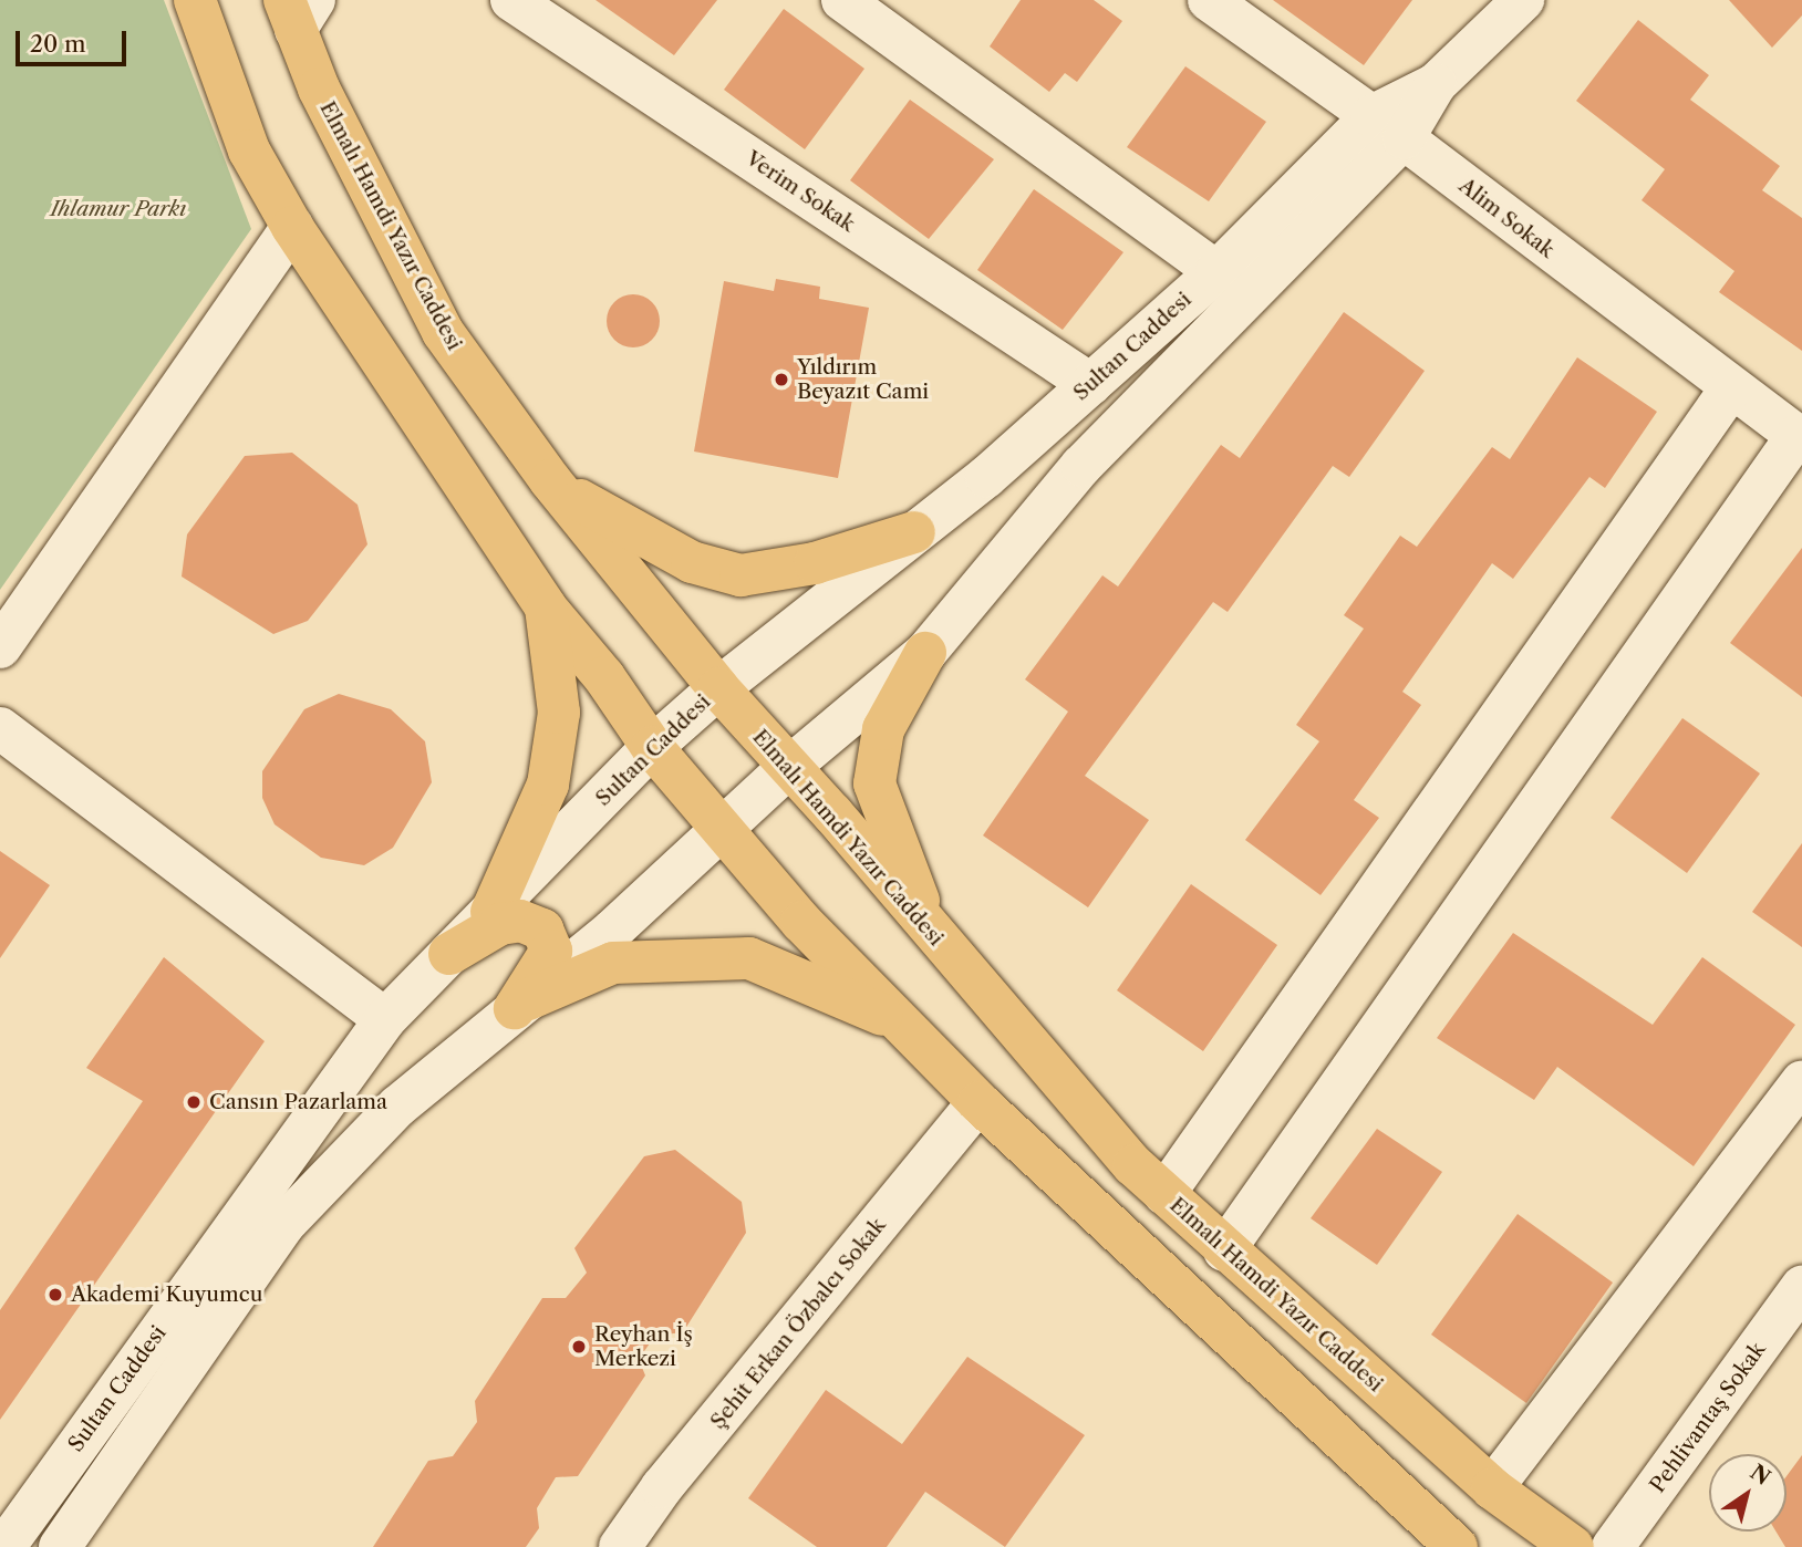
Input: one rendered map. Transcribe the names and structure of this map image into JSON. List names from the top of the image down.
{
  "streets": {
    "main road": ["Elmalı Hamdi Yazır Caddesi"],
    "street": [
      "Verim Sokak",
      "Alim Sokak",
      "Sultan Caddesi",
      "Şehit Erkan Özbalcı Sokak",
      "Pehlivantaş Sokak"
    ]
  },
  "crossings": [
    ["Verim Sokak", "Sultan Caddesi"],
    ["Alim Sokak", "Sultan Caddesi"],
    ["Elmalı Hamdi Yazır Caddesi", "Sultan Caddesi"]
  ],
  "parks": ["Ihlamur Parkı"],
  "places": [
    "Yıldırım Beyazıt Cami",
    "Cansın Pazarlama",
    "Akademi Kuyumcu",
    "Reyhan İş Merkezi"
  ],
  "scale_bar": "20 m",
  "north": "top right"
}
